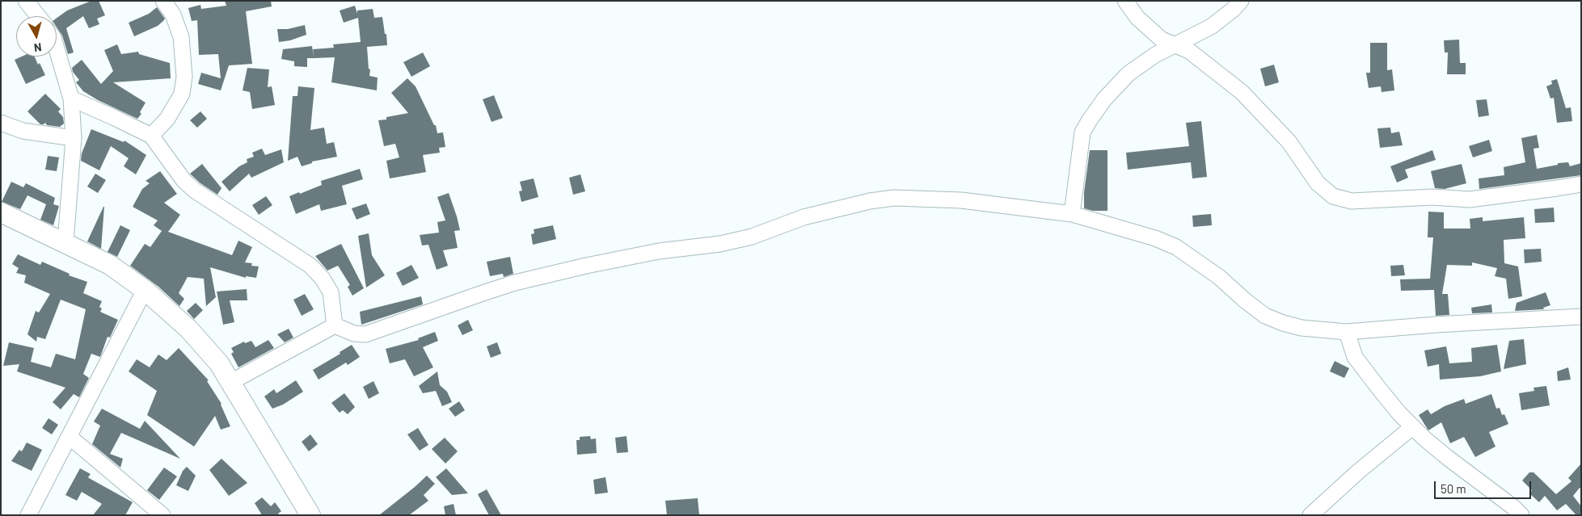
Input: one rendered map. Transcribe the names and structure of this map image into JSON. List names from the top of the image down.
{
  "scale_bar": "50 m",
  "north": "bottom"
}
